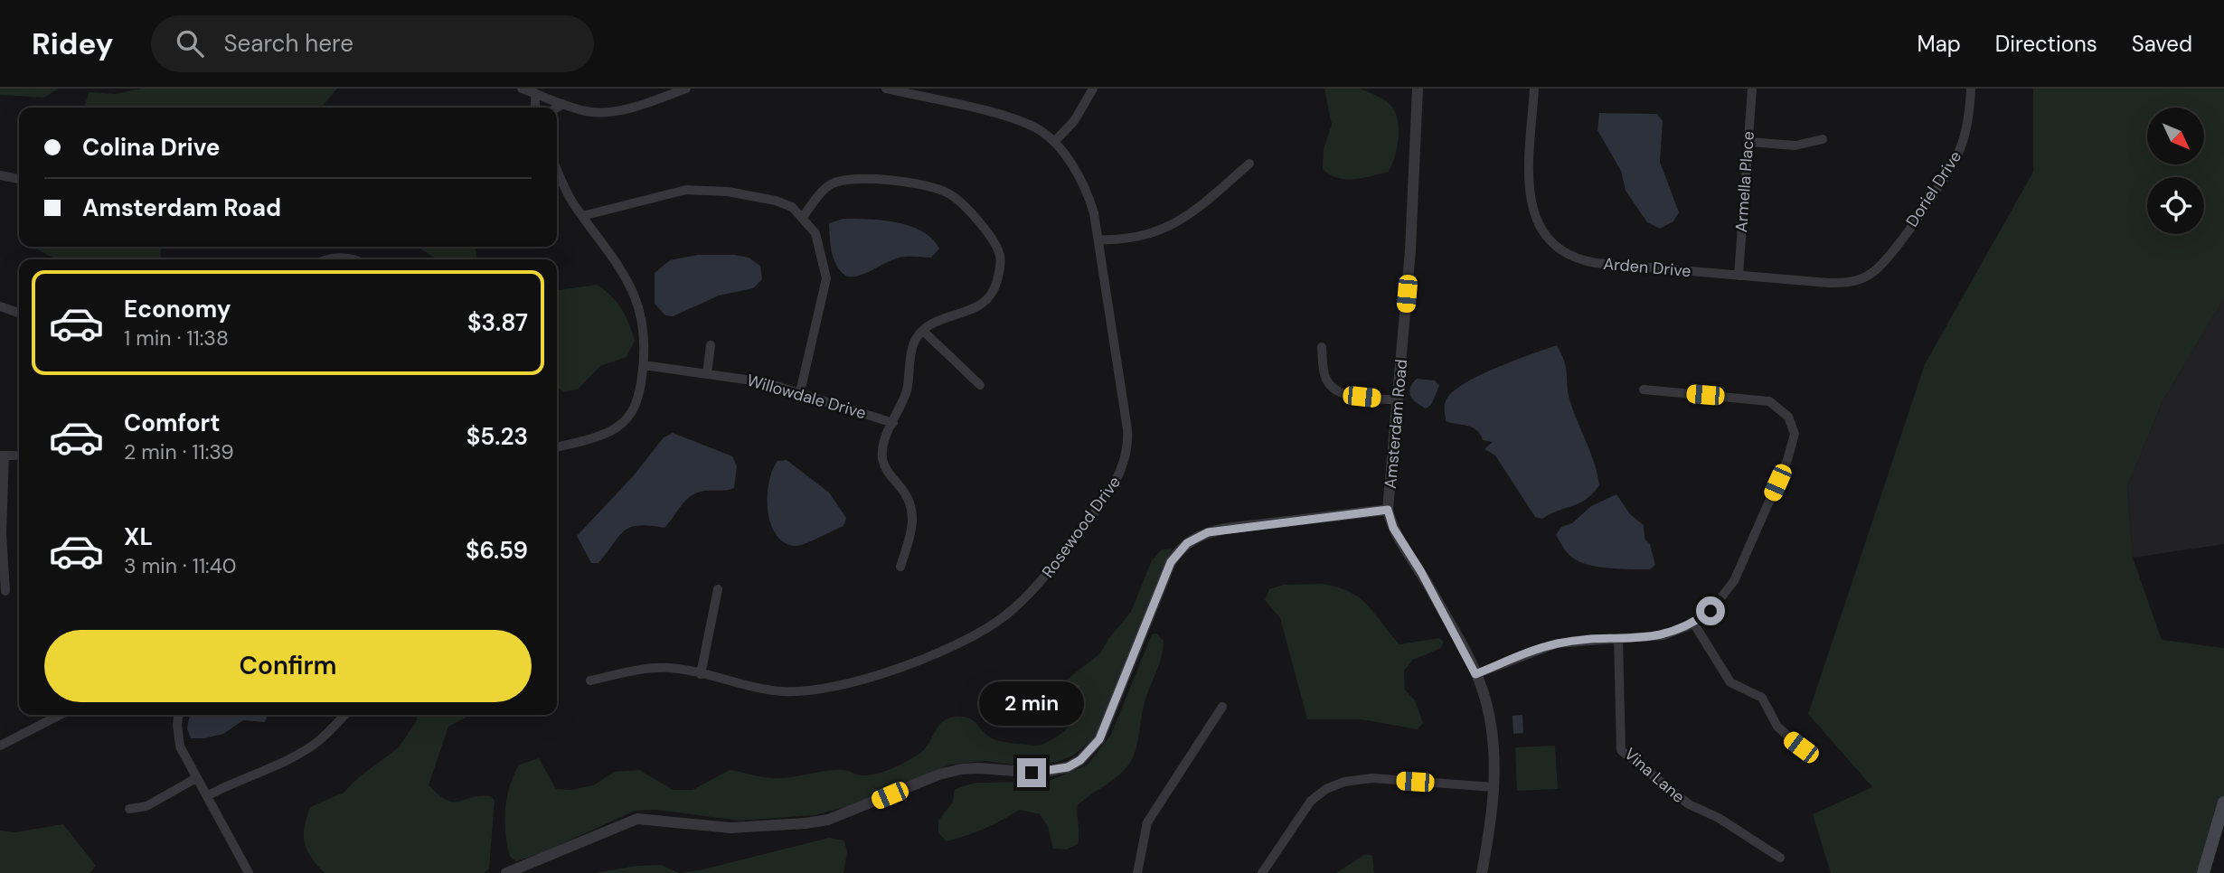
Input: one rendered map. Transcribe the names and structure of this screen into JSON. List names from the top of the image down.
{
  "streets": {
    "street": [
      "Armella Place",
      "Doriel Drive",
      "Arden Drive",
      "Willowdale Drive",
      "Amsterdam Road",
      "Rosewood Drive",
      "Vina Lane"
    ]
  },
  "crossings": [
    ["Armella Place", "Arden Drive"],
    ["Doriel Drive", "Arden Drive"]
  ],
  "north": "bottom right",
  "page": {
    "header": "Ridey",
    "search": "Search here",
    "nav": ["Map", "Directions", "Saved"],
    "banner": ["Colina Drive", "Amsterdam Road"],
    "list": [
      {
        "name": "Economy",
        "note": "1 min · 11:38",
        "value": "$3.87"
      },
      {
        "name": "Comfort",
        "note": "2 min · 11:39",
        "value": "$5.23"
      },
      {
        "name": "XL",
        "note": "3 min · 11:40",
        "value": "$6.59"
      }
    ],
    "buttons": "Confirm",
    "bubble": "2 min"
  }
}
